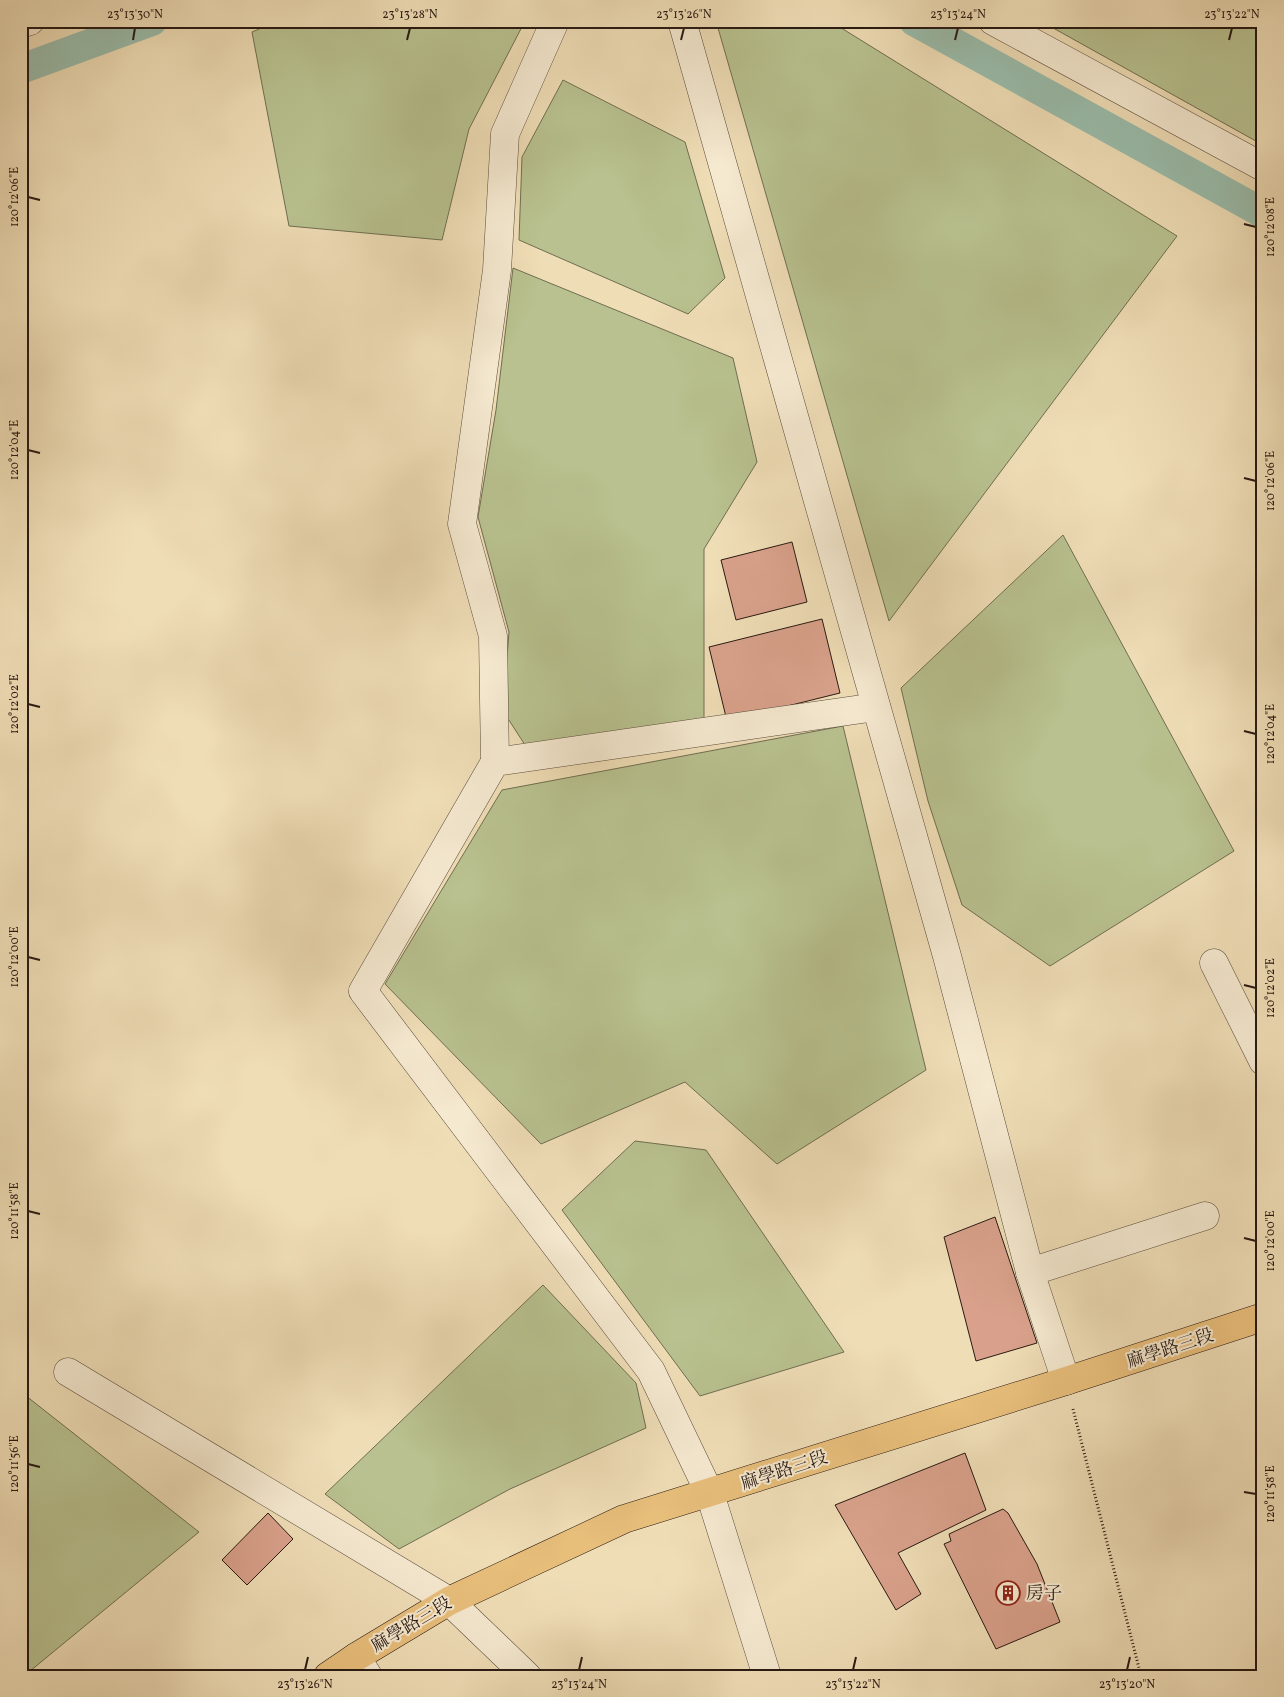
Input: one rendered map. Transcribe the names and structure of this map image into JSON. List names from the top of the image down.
{
  "streets": {
    "main road": ["麻學路三段"]
  },
  "places": {
    "building": ["房子"]
  },
  "coordinates": [
    "23°13'30\"N",
    "23°13'28\"N",
    "23°13'26\"N",
    "23°13'24\"N",
    "23°13'22\"N",
    "120°12'06\"E",
    "120°12'08\"E",
    "120°12'04\"E",
    "120°12'02\"E",
    "120°12'00\"E",
    "120°11'58\"E",
    "120°11'56\"E",
    "23°13'20\"N"
  ]
}
